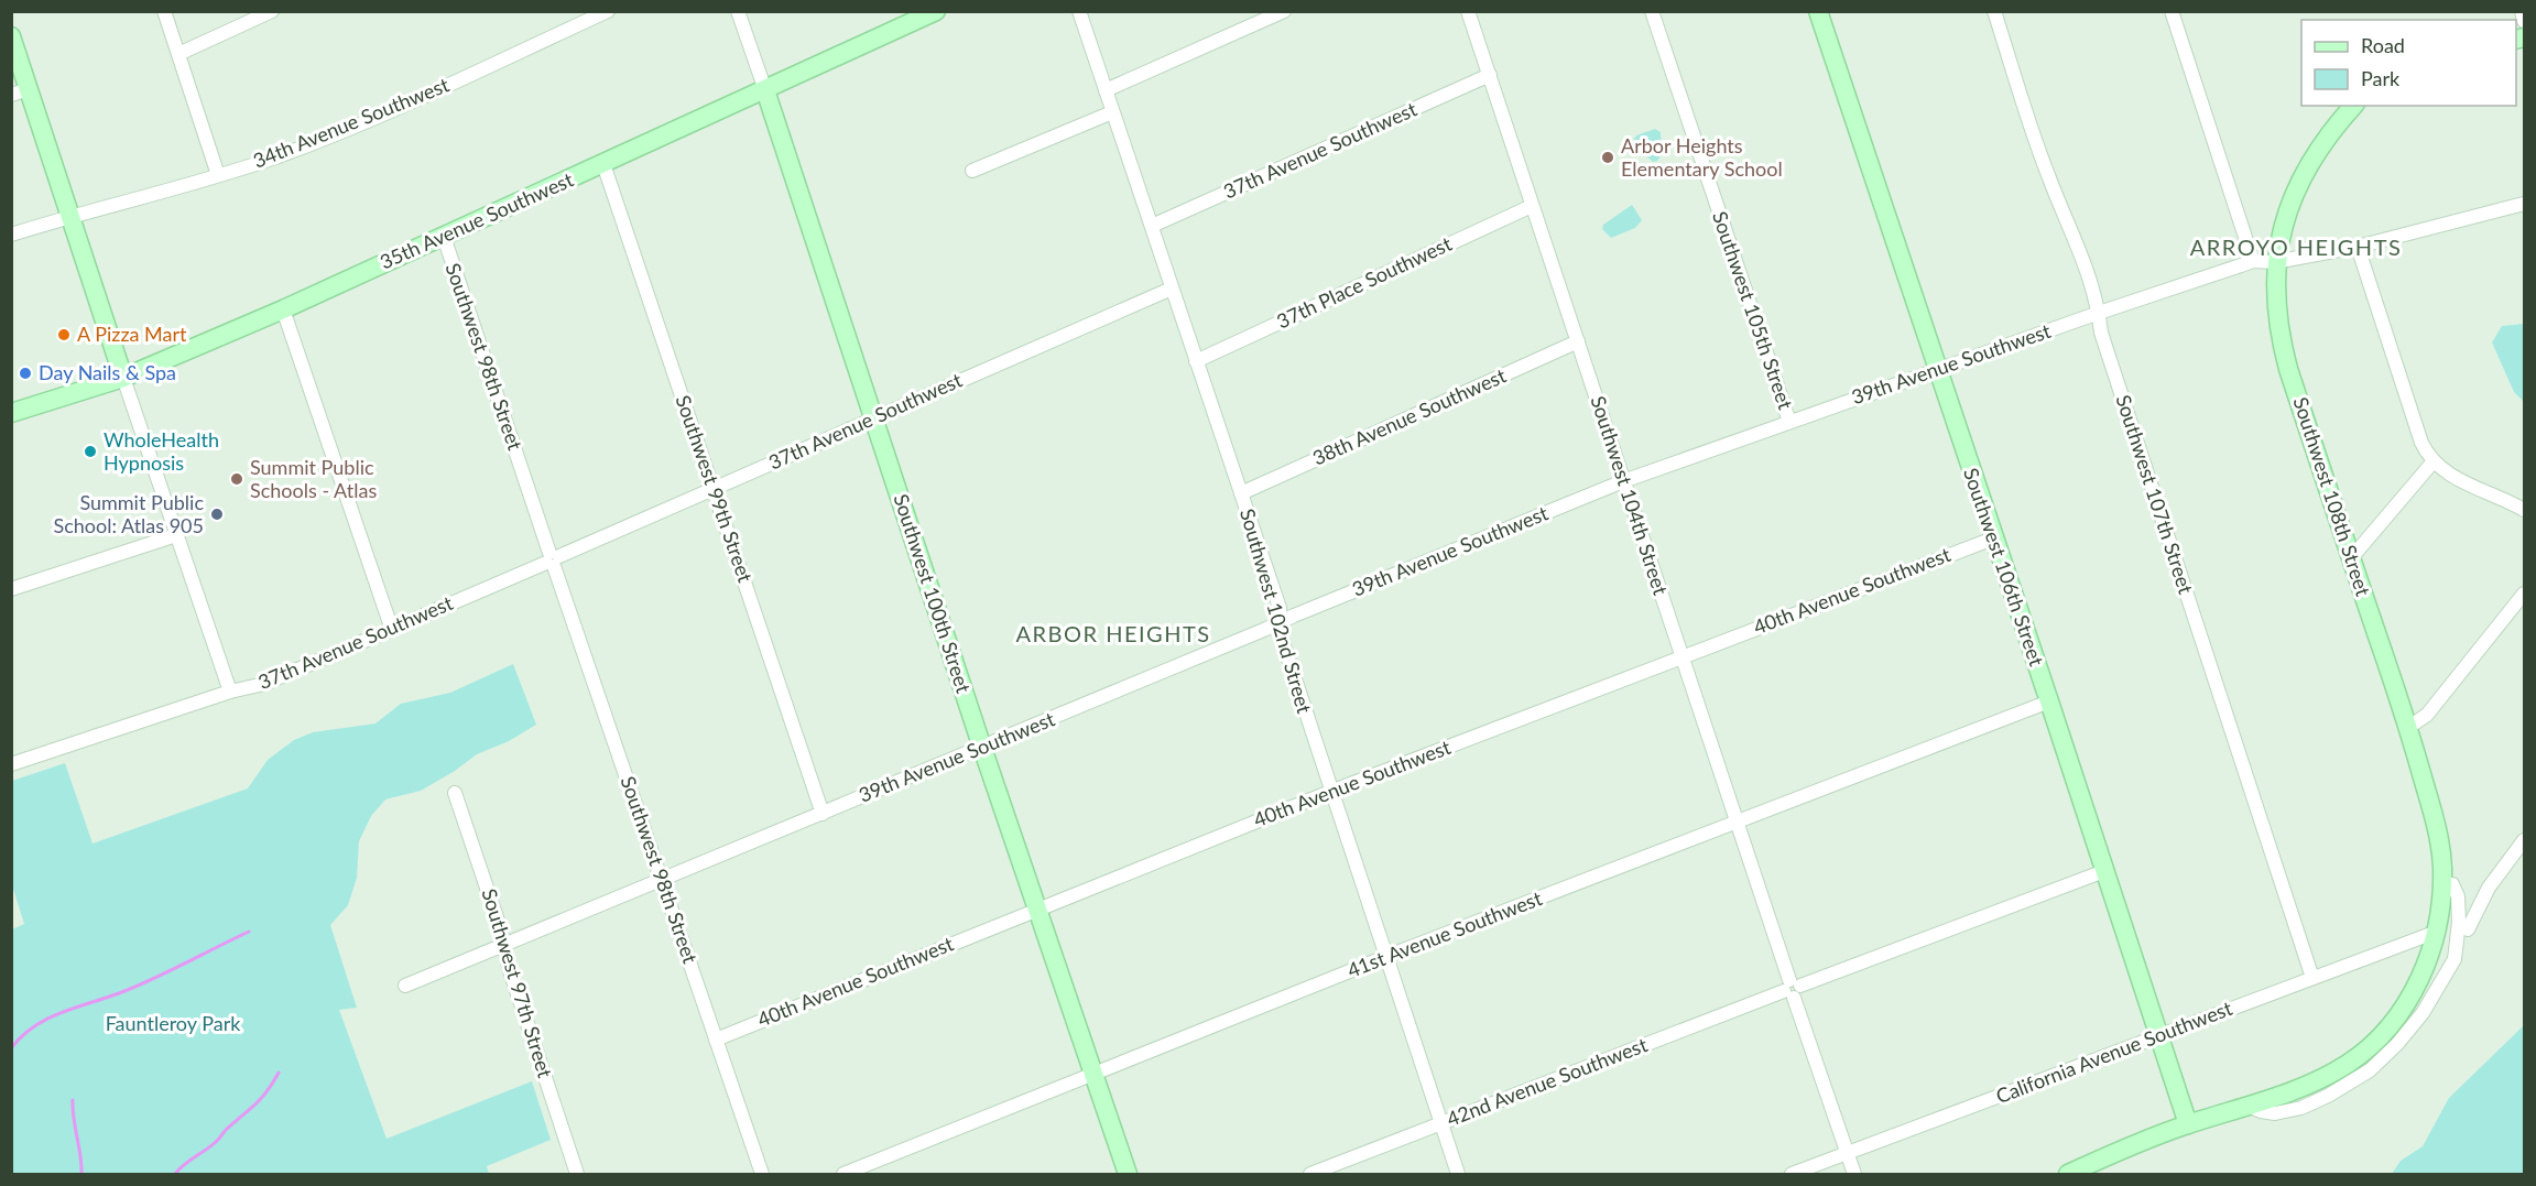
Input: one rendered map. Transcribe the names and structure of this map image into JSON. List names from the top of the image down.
{
  "streets": {
    "street": [
      "34th Avenue Southwest",
      "37th Avenue Southwest",
      "35th Avenue Southwest",
      "37th Place Southwest",
      "Southwest 105th Street",
      "Southwest 98th Street",
      "39th Avenue Southwest",
      "38th Avenue Southwest",
      "Southwest 99th Street",
      "Southwest 107th Street",
      "Southwest 104th Street",
      "Southwest 108th Street",
      "Southwest 106th Street",
      "40th Avenue Southwest",
      "Southwest 100th Street",
      "Southwest 102nd Street",
      "41st Avenue Southwest",
      "Southwest 97th Street",
      "California Avenue Southwest",
      "42nd Avenue Southwest"
    ]
  },
  "crossings": [
    ["37th Avenue Southwest", "Southwest 98th Street"],
    ["37th Avenue Southwest", "Southwest 99th Street"],
    ["37th Avenue Southwest", "Southwest 104th Street"],
    ["37th Avenue Southwest", "Southwest 100th Street"],
    ["37th Avenue Southwest", "Southwest 102nd Street"],
    ["35th Avenue Southwest", "Southwest 98th Street"],
    ["35th Avenue Southwest", "Southwest 99th Street"],
    ["35th Avenue Southwest", "Southwest 100th Street"],
    ["37th Place Southwest", "Southwest 104th Street"],
    ["37th Place Southwest", "Southwest 102nd Street"],
    ["Southwest 105th Street", "39th Avenue Southwest"],
    ["Southwest 98th Street", "39th Avenue Southwest"],
    ["Southwest 98th Street", "40th Avenue Southwest"],
    ["39th Avenue Southwest", "Southwest 99th Street"],
    ["39th Avenue Southwest", "Southwest 107th Street"],
    ["39th Avenue Southwest", "Southwest 104th Street"],
    ["39th Avenue Southwest", "Southwest 108th Street"],
    ["39th Avenue Southwest", "Southwest 106th Street"],
    ["39th Avenue Southwest", "Southwest 100th Street"],
    ["39th Avenue Southwest", "Southwest 102nd Street"],
    ["39th Avenue Southwest", "Southwest 97th Street"],
    ["38th Avenue Southwest", "Southwest 104th Street"],
    ["38th Avenue Southwest", "Southwest 102nd Street"],
    ["Southwest 107th Street", "California Avenue Southwest"],
    ["Southwest 104th Street", "40th Avenue Southwest"],
    ["Southwest 104th Street", "41st Avenue Southwest"],
    ["Southwest 104th Street", "California Avenue Southwest"],
    ["Southwest 104th Street", "42nd Avenue Southwest"],
    ["Southwest 108th Street", "Southwest 106th Street"],
    ["Southwest 108th Street", "California Avenue Southwest"],
    ["Southwest 106th Street", "40th Avenue Southwest"],
    ["Southwest 106th Street", "41st Avenue Southwest"],
    ["Southwest 106th Street", "California Avenue Southwest"],
    ["Southwest 106th Street", "42nd Avenue Southwest"],
    ["40th Avenue Southwest", "Southwest 100th Street"],
    ["40th Avenue Southwest", "Southwest 102nd Street"],
    ["Southwest 100th Street", "41st Avenue Southwest"],
    ["Southwest 102nd Street", "41st Avenue Southwest"],
    ["Southwest 102nd Street", "42nd Avenue Southwest"]
  ],
  "districts": ["ARROYO HEIGHTS", "ARBOR HEIGHTS"],
  "parks": ["Fauntleroy Park"],
  "places": [
    "Arbor Heights Elementary School",
    "A Pizza Mart",
    "Day Nails & Spa",
    "WholeHealth Hypnosis",
    "Summit Public Schools - Atlas",
    "Summit Public School: Atlas 905"
  ],
  "legend": ["Road", "Park"]
}
